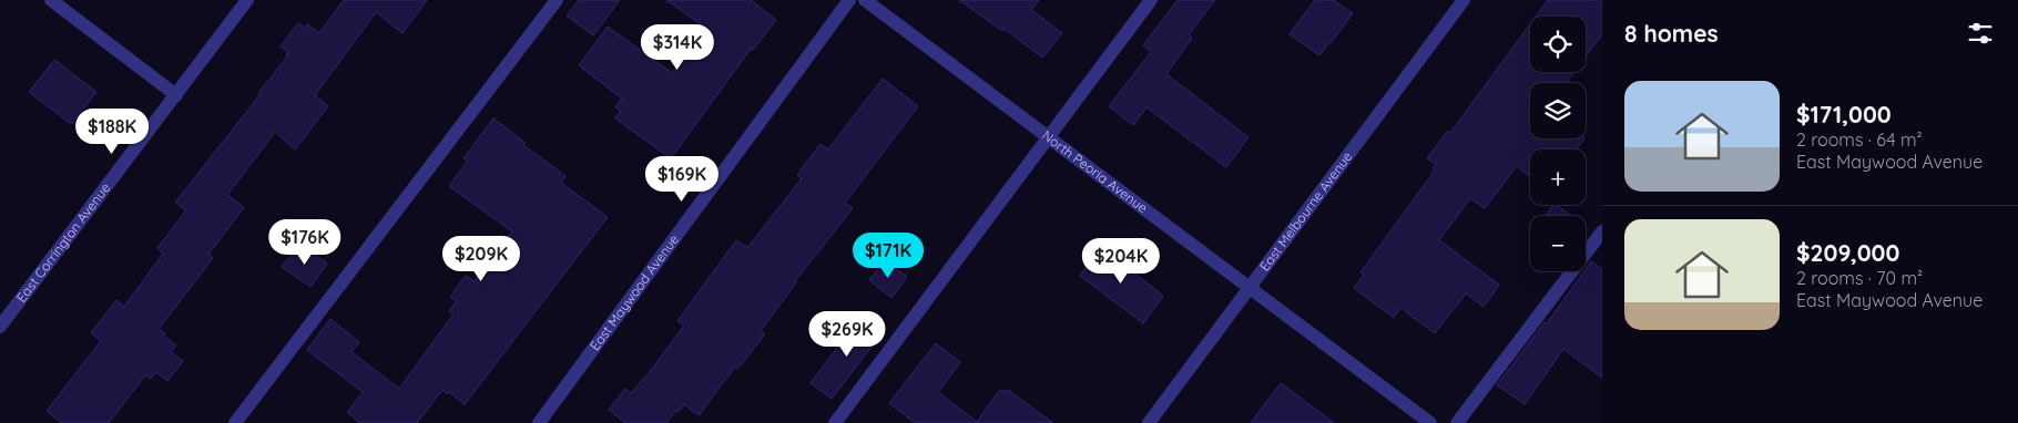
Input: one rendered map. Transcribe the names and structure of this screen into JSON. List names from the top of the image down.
{
  "streets": {
    "street": [
      "North Peoria Avenue",
      "East Melbourne Avenue",
      "East Corrington Avenue",
      "East Maywood Avenue"
    ]
  },
  "crossings": [
    ["North Peoria Avenue", "East Melbourne Avenue"]
  ],
  "page": {
    "heading": "8 homes",
    "map_buttons": ["+", "−"],
    "price": [
      "$314K",
      "$188K",
      "$169K",
      "$176K",
      "$171K",
      "$209K",
      "$204K",
      "$269K"
    ],
    "list": [
      {
        "name": "$171,000",
        "note": "2 rooms · 64 m² · East Maywood Avenue"
      },
      {
        "name": "$209,000",
        "note": "2 rooms · 70 m² · East Maywood Avenue"
      }
    ]
  }
}
